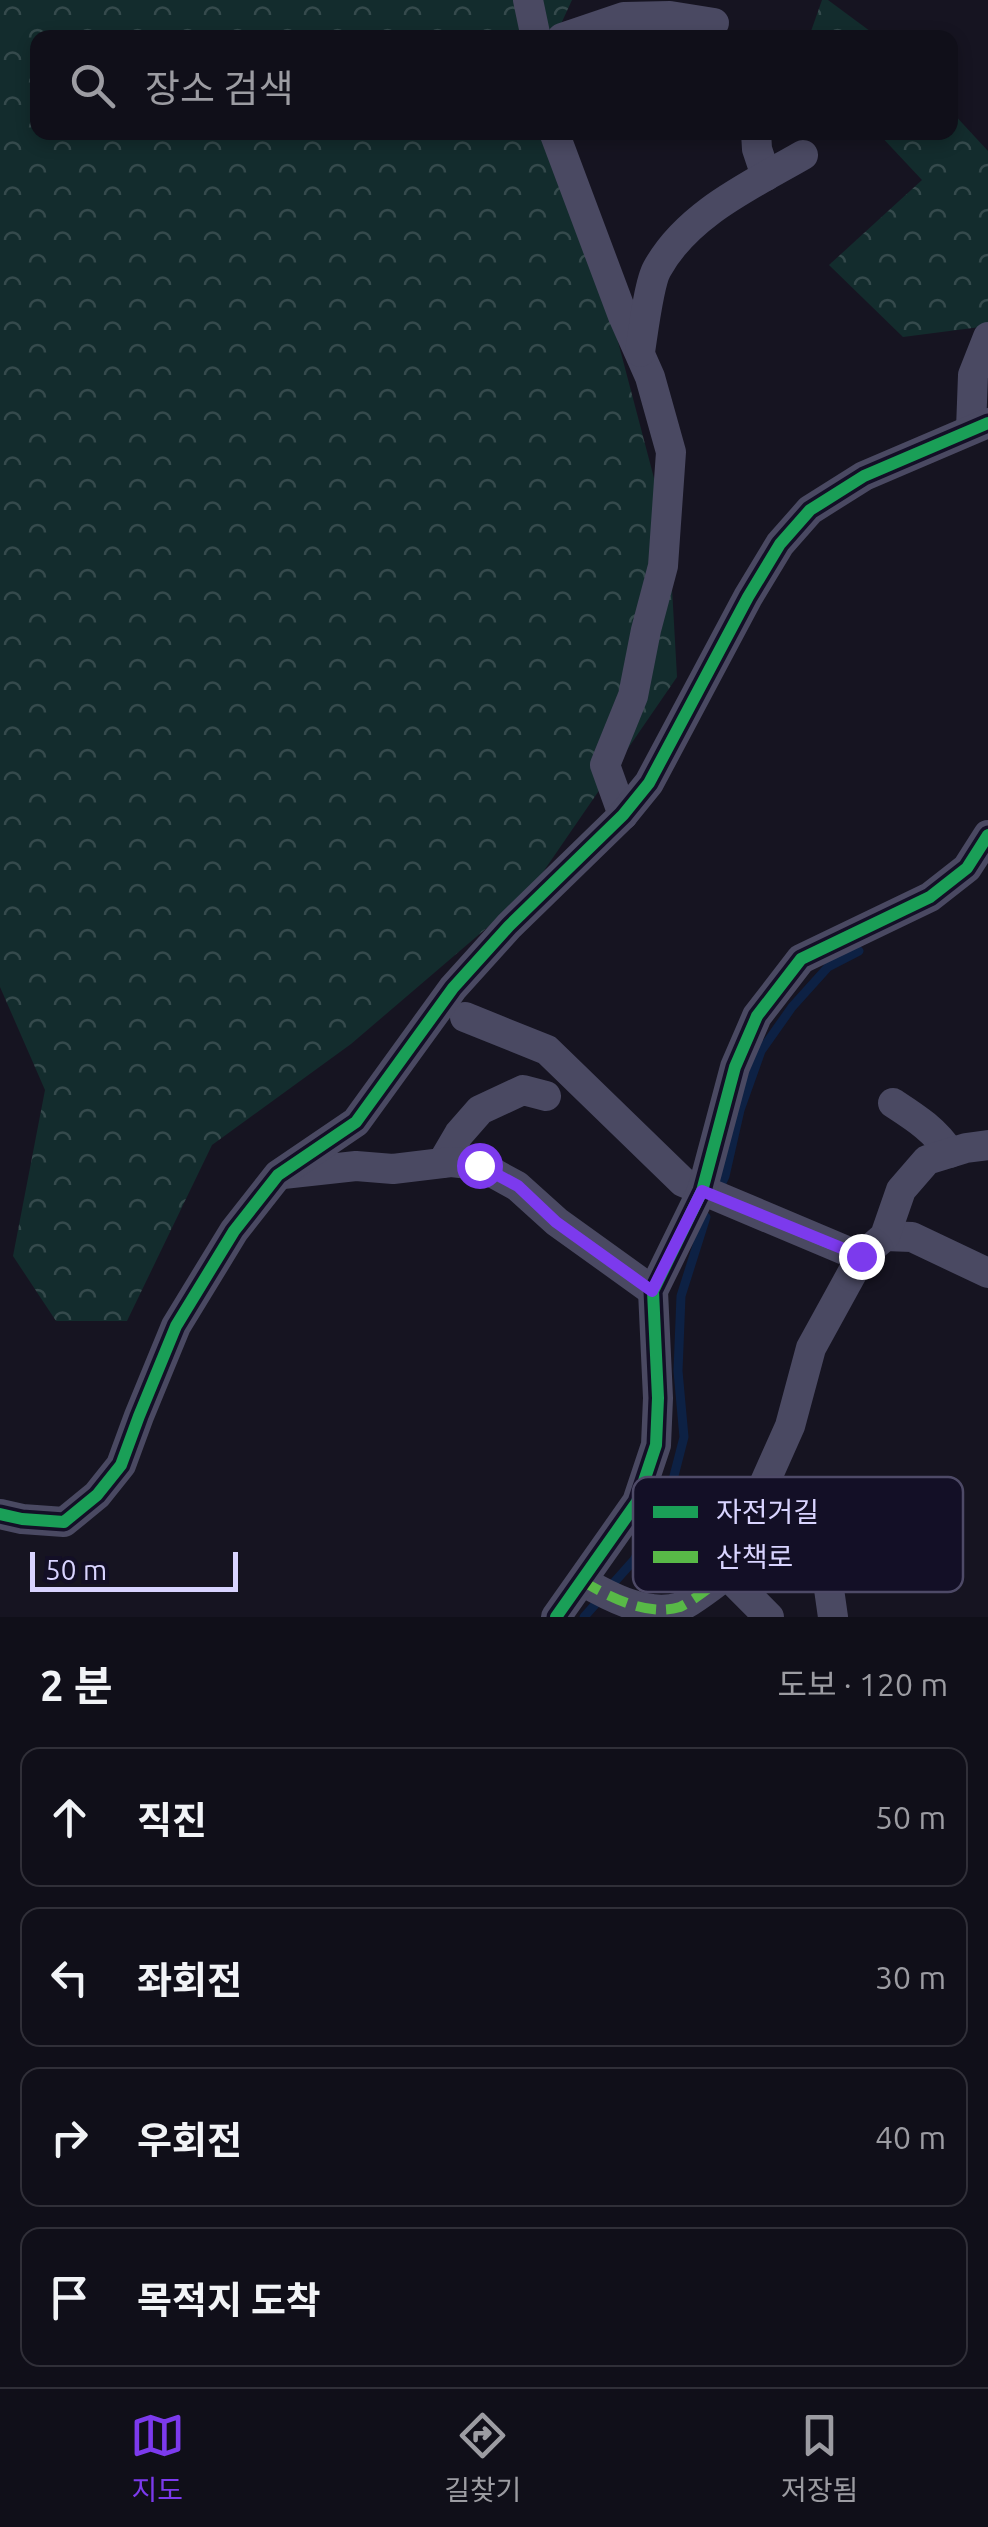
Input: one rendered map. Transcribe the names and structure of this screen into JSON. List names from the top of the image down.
{
  "legend": ["자전거길", "산책로"],
  "scale_bar": "50 m",
  "page": {
    "search": "장소 검색",
    "scale": "50 m",
    "heading": ["2 분", "도보 · 120 m"],
    "list": [
      ["직진", "50 m"],
      ["좌회전", "30 m"],
      ["우회전", "40 m"],
      "목적지 도착"
    ],
    "nav": ["지도", "길찾기", "저장됨"]
  }
}
